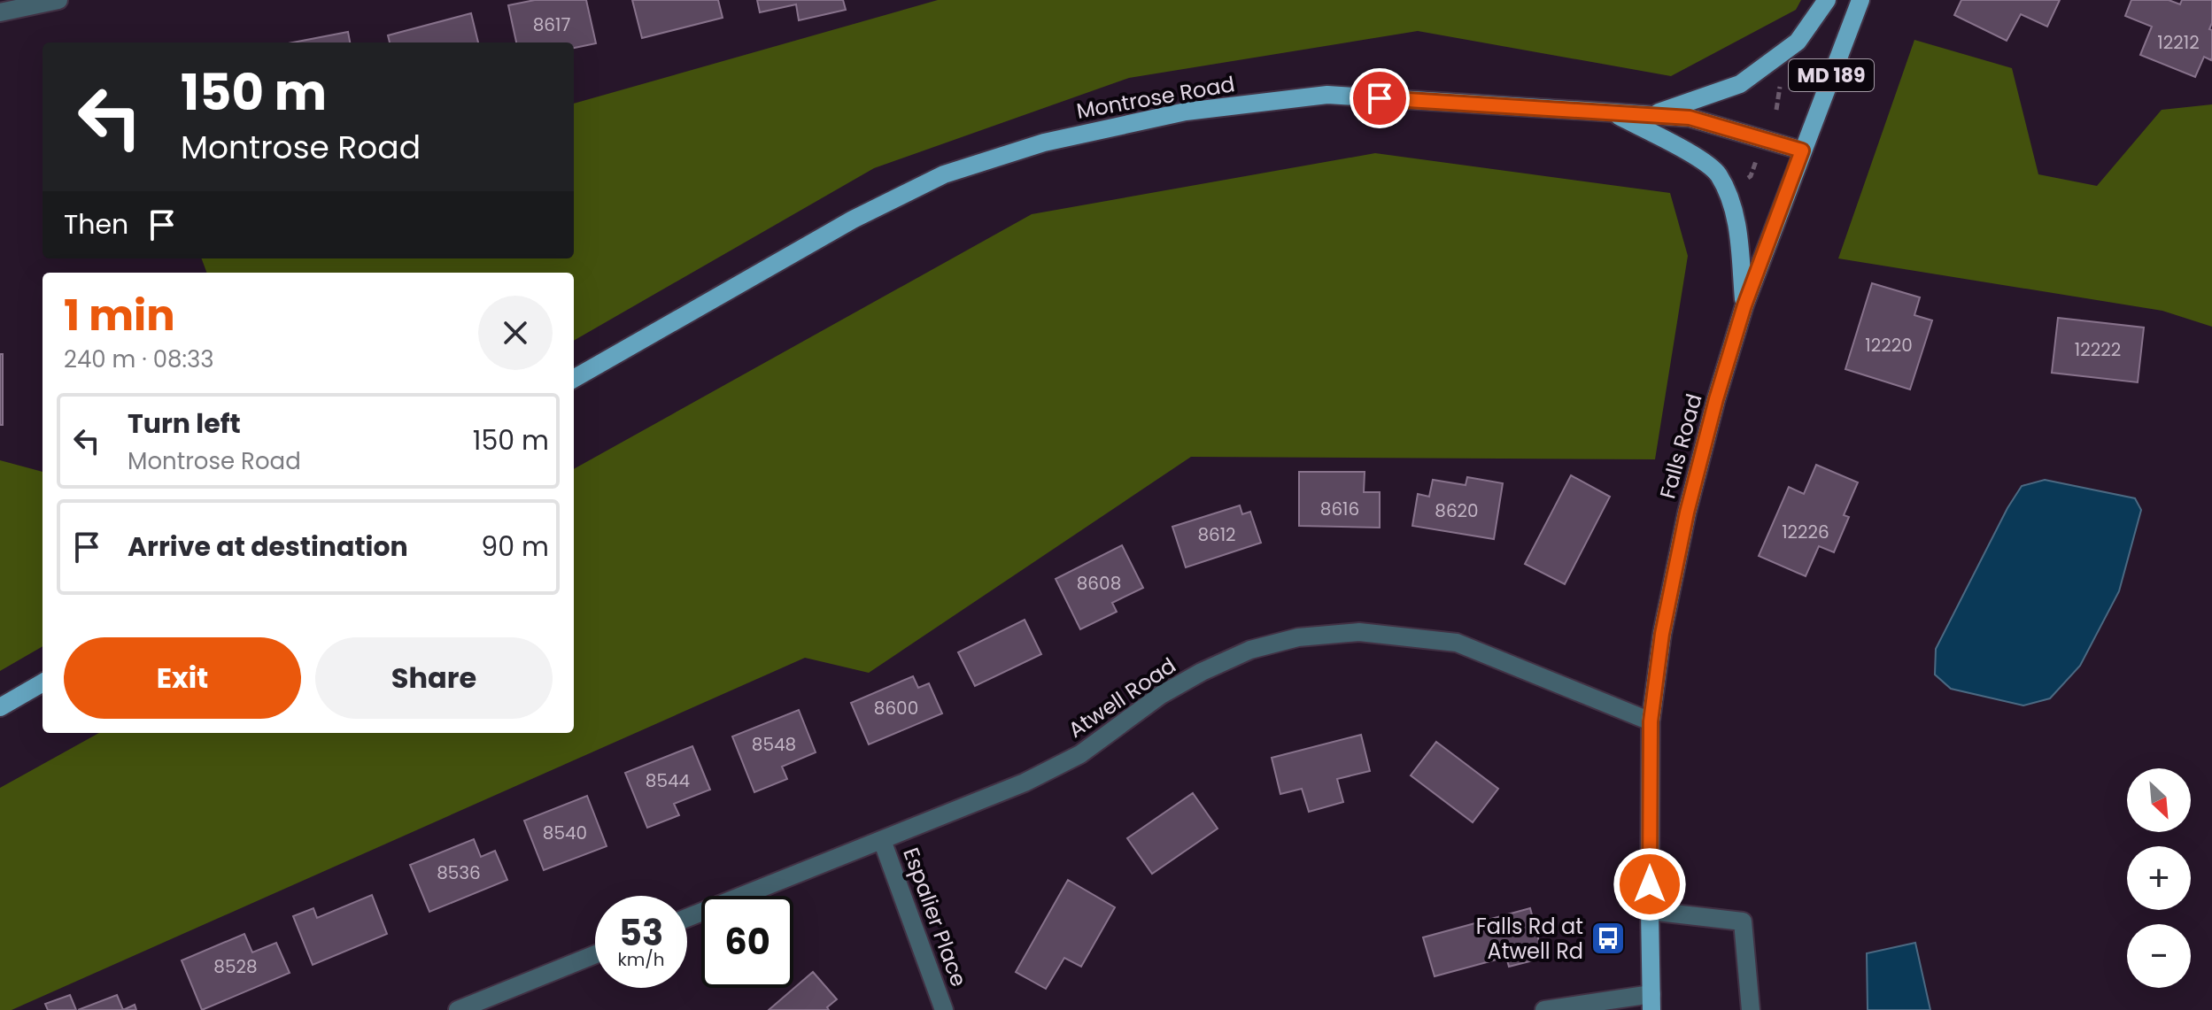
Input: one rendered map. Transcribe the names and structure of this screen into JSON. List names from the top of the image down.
{
  "streets": {
    "main road": ["MD 189", "Montrose Road", "Falls Road"],
    "street": ["Atwell Road", "Espalier Place"]
  },
  "crossings": [
    ["Montrose Road", "Falls Road"],
    ["Falls Road", "Atwell Road"],
    ["Atwell Road", "Espalier Place"]
  ],
  "places": {
    "bus stop": ["Falls Rd at Atwell Rd"]
  },
  "house_numbers": [
    "8617",
    "12212",
    "12220",
    "12222",
    "8616",
    "8620",
    "12226",
    "8612",
    "8608",
    "8600",
    "8548",
    "8544",
    "8540",
    "8536",
    "8528"
  ],
  "north": "bottom right",
  "page": {
    "turn": ["150 m", "Montrose Road"],
    "then": "Then",
    "heading": ["1 min", "240 m · 08:33"],
    "list": [
      {
        "name": "Turn left",
        "note": "Montrose Road",
        "value": "150 m"
      },
      {
        "name": "Arrive at destination",
        "value": "90 m"
      }
    ],
    "buttons": ["Exit", "Share"],
    "map_buttons": ["+", "−"],
    "speed": "53 km/h",
    "limit": "60"
  }
}
